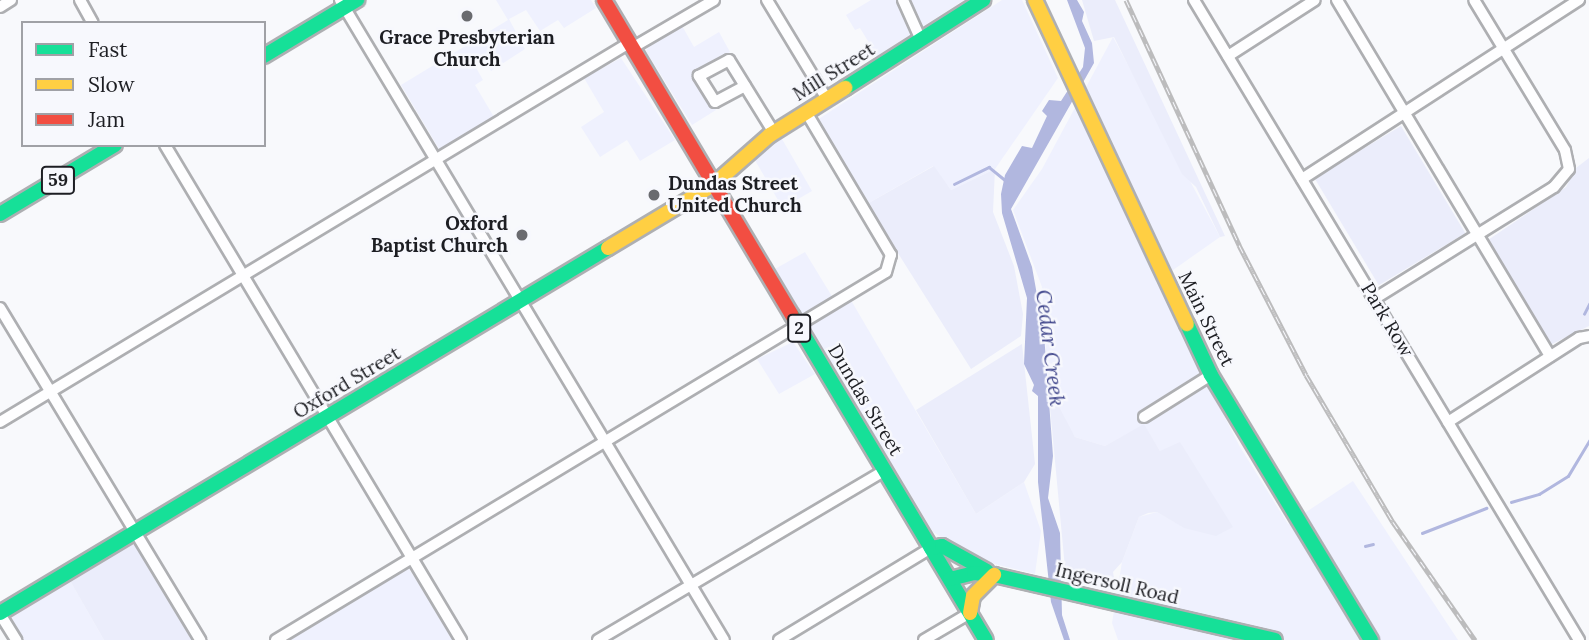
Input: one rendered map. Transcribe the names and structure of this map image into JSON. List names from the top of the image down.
{
  "streets": {
    "main road": [
      "Mill Street",
      "59",
      "Main Street",
      "2",
      "Oxford Street",
      "Dundas Street",
      "Ingersoll Road"
    ],
    "street": ["Park Row"]
  },
  "crossings": [
    ["Mill Street", "Oxford Street"],
    ["Mill Street", "Dundas Street"],
    ["Oxford Street", "Dundas Street"],
    ["Dundas Street", "Ingersoll Road"]
  ],
  "water": ["Cedar Creek"],
  "places": ["Grace Presbyterian Church", "Dundas Street United Church", "Oxford Baptist Church"],
  "legend": ["Fast", "Slow", "Jam"]
}
